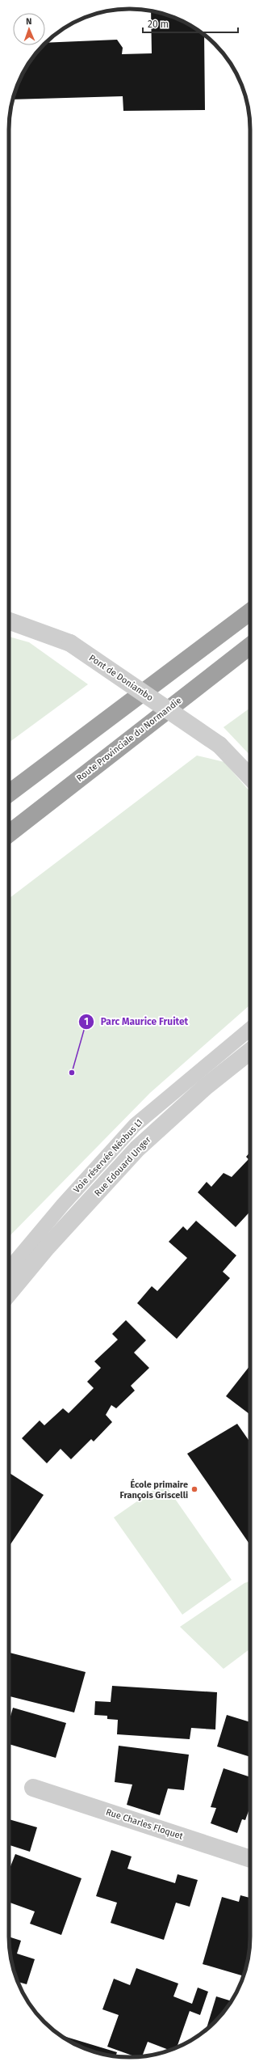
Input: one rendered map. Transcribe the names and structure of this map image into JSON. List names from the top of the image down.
{
  "streets": {
    "highway": ["Route Provinciale du Normandie"],
    "street": ["Pont de Doniambo", "Rue Edouard Unger", "Rue Charles Floquet"],
    "lane": ["Voie réservée Néobus L1"]
  },
  "places": ["Parc Maurice Fruitet", "École primaire François Griscelli"],
  "scale_bar": "20 m",
  "north": "top"
}
